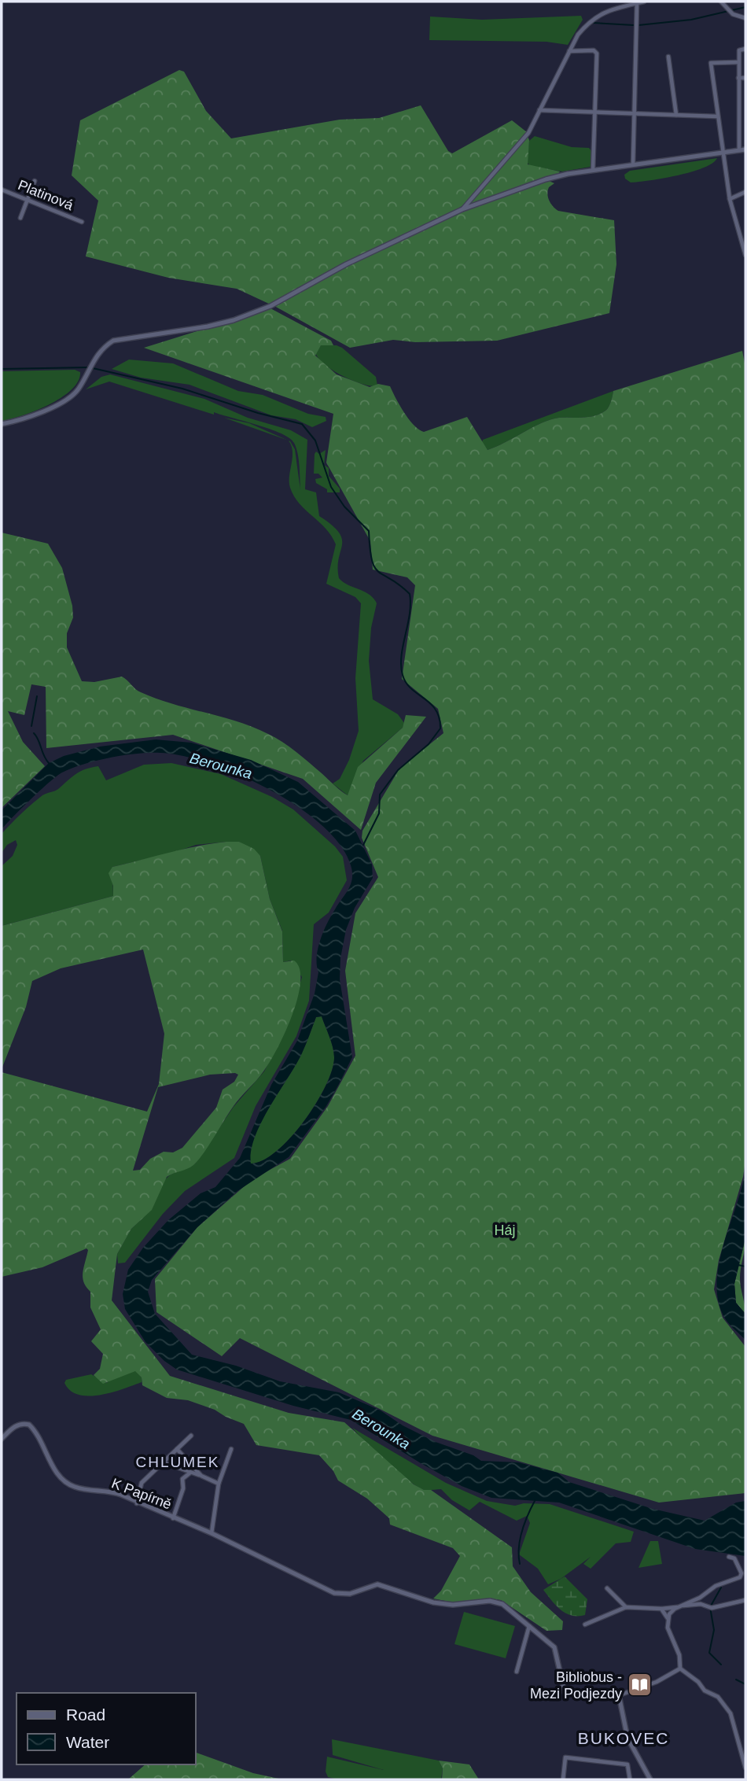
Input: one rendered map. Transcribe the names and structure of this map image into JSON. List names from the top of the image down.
{
  "streets": {
    "street": ["Platinová", "K Papírně"]
  },
  "districts": ["CHLUMEK", "BUKOVEC"],
  "water": ["Berounka"],
  "parks": ["Háj"],
  "places": {
    "library": ["Bibliobus - Mezi Podjezdy"]
  },
  "legend": ["Road", "Water"]
}
